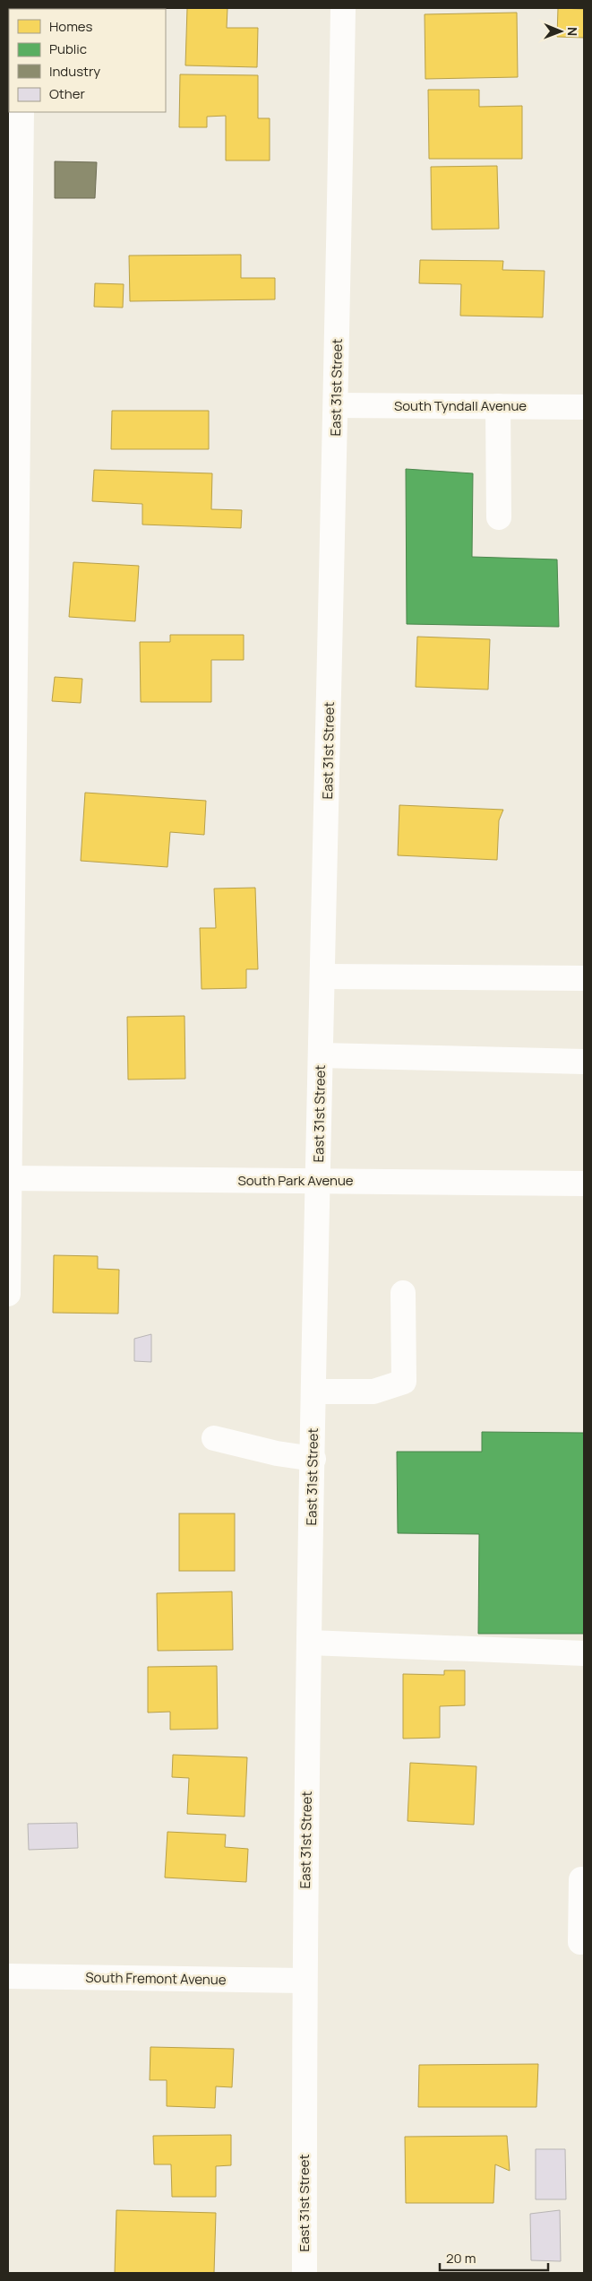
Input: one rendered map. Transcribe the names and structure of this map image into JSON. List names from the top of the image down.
{
  "streets": {
    "street": [
      "East 31st Street",
      "South Tyndall Avenue",
      "South Park Avenue",
      "South Fremont Avenue"
    ]
  },
  "crossings": [
    ["East 31st Street", "South Tyndall Avenue"],
    ["East 31st Street", "South Park Avenue"],
    ["East 31st Street", "South Fremont Avenue"]
  ],
  "legend": [
    "Homes",
    "Public",
    "Industry",
    "Other"
  ],
  "scale_bar": "20 m",
  "north": "right"
}
